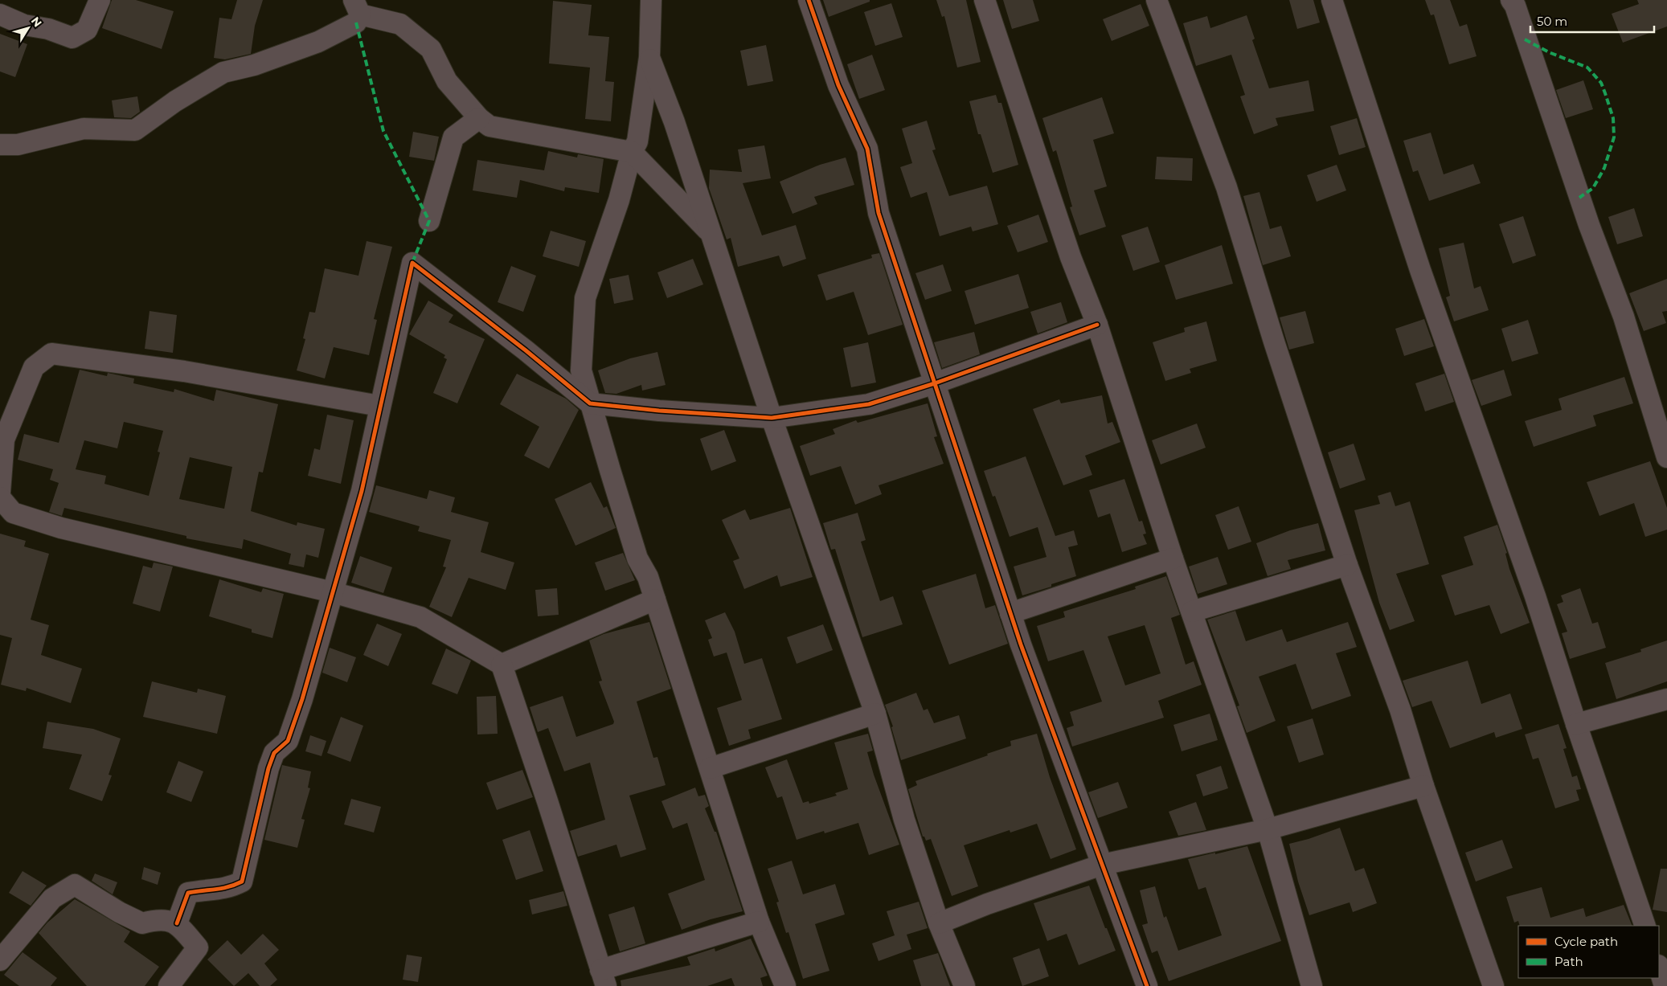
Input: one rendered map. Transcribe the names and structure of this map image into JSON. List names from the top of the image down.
{
  "legend": ["Cycle path", "Path"],
  "scale_bar": "50 m",
  "north": "top right"
}
